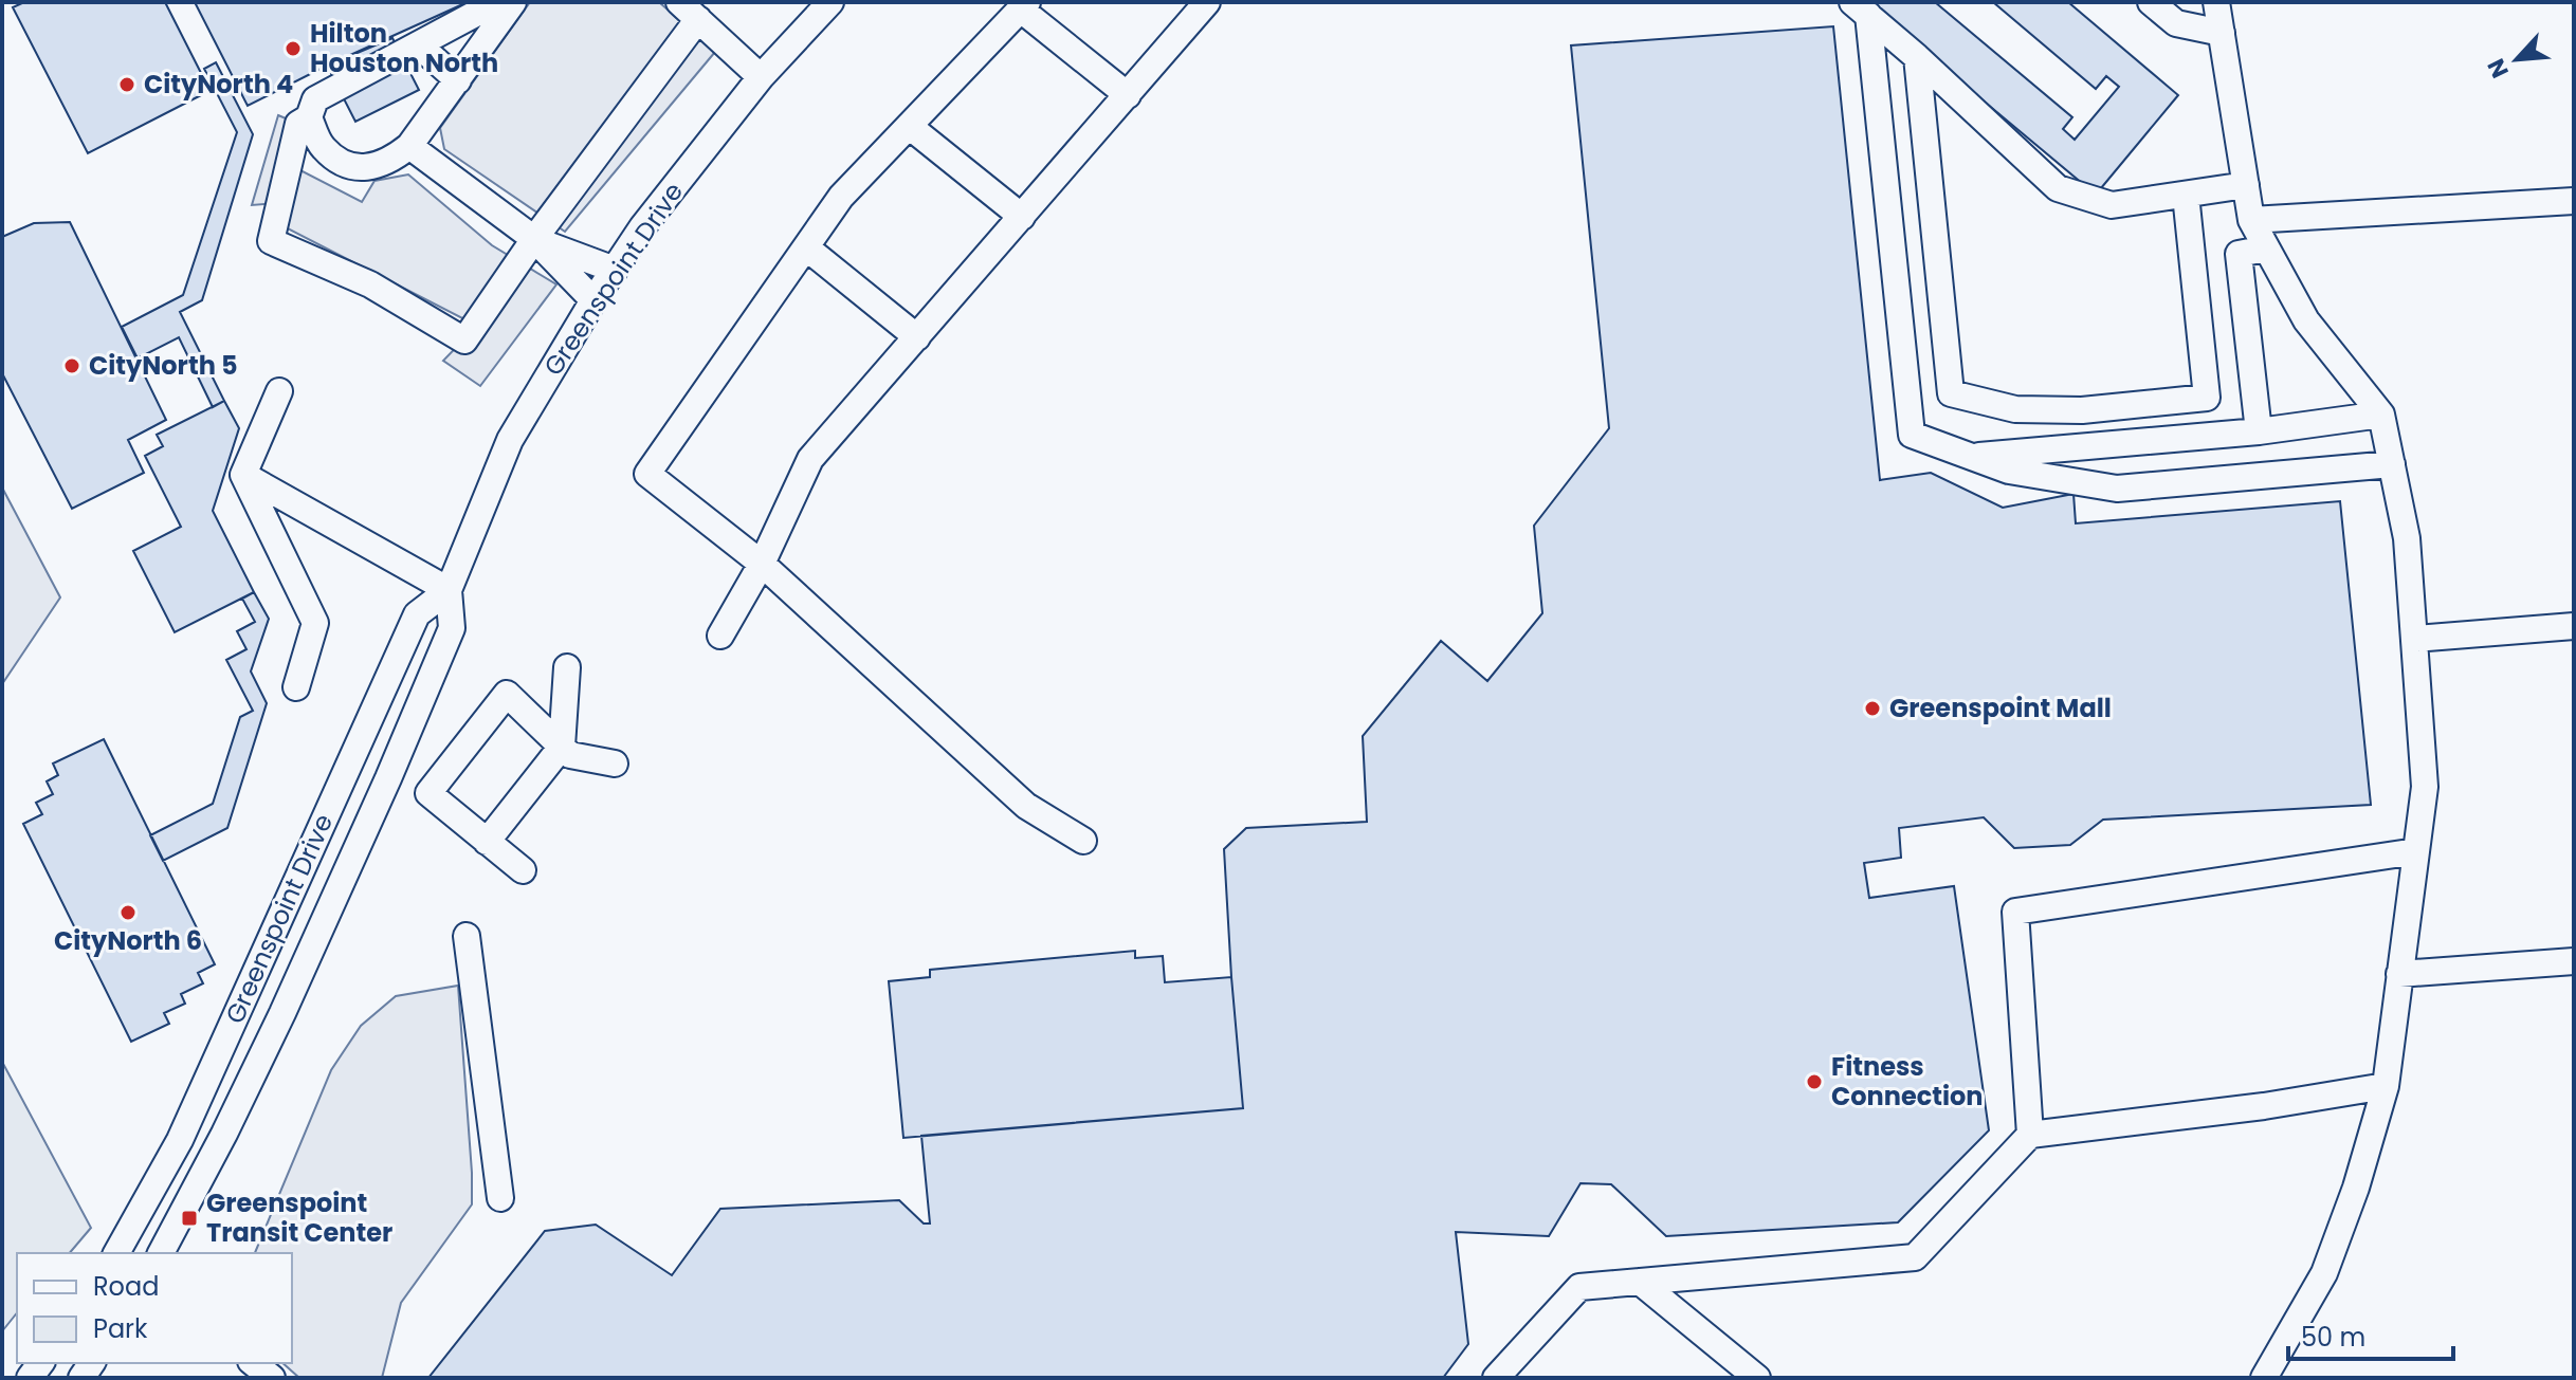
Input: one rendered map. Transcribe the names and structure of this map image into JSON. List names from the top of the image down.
{
  "streets": {
    "street": ["Greenspoint Drive"]
  },
  "places": {
    "other": [
      "Hilton Houston North",
      "CityNorth 4",
      "CityNorth 5",
      "Greenspoint Mall",
      "CityNorth 6",
      "Fitness Connection"
    ],
    "transit": ["Greenspoint Transit Center"]
  },
  "legend": ["Road", "Park"],
  "scale_bar": "50 m",
  "north": "bottom left"
}
